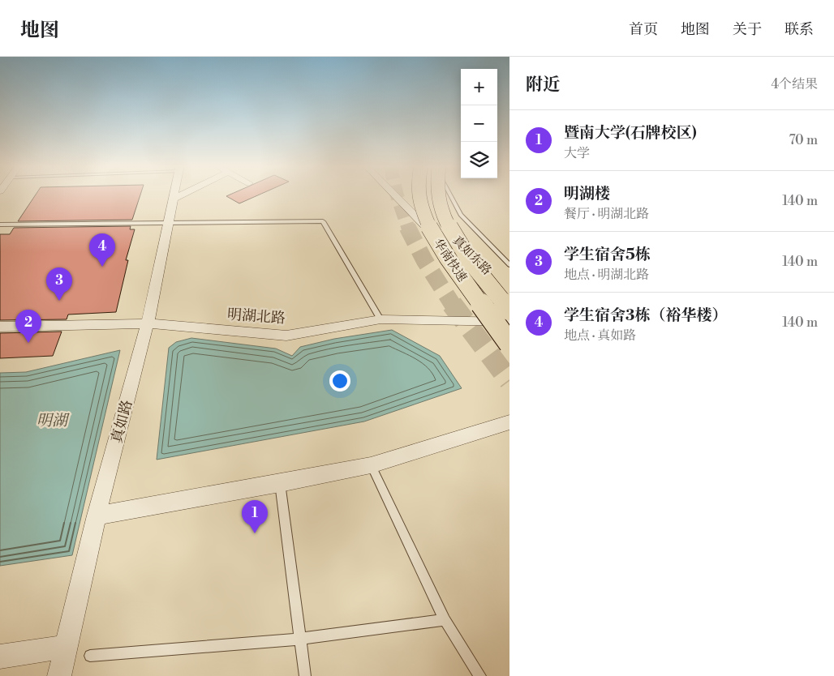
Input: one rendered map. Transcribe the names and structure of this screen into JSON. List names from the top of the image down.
{
  "streets": {
    "highway": ["华南快速"],
    "street": ["真如东路", "明湖北路", "真如路"]
  },
  "crossings": [
    ["真如东路", "华南快速"],
    ["明湖北路", "真如路"]
  ],
  "water": ["明湖"],
  "page": {
    "header": "地图",
    "nav": [
      "首页",
      "地图",
      "关于",
      "联系"
    ],
    "heading": ["附近", "4个结果"],
    "map_buttons": ["+", "−"],
    "list": [
      {
        "mark": "1",
        "name": "暨南大学(石牌校区)",
        "note": "大学",
        "value": "70 m"
      },
      {
        "mark": "2",
        "name": "明湖楼",
        "note": "餐厅 · 明湖北路",
        "value": "140 m"
      },
      {
        "mark": "3",
        "name": "学生宿舍5栋",
        "note": "地点 · 明湖北路",
        "value": "140 m"
      },
      {
        "mark": "4",
        "name": "学生宿舍3栋（裕华楼）",
        "note": "地点 · 真如路",
        "value": "140 m"
      }
    ],
    "pins": [
      "4",
      "3",
      "2",
      "1"
    ]
  }
}
